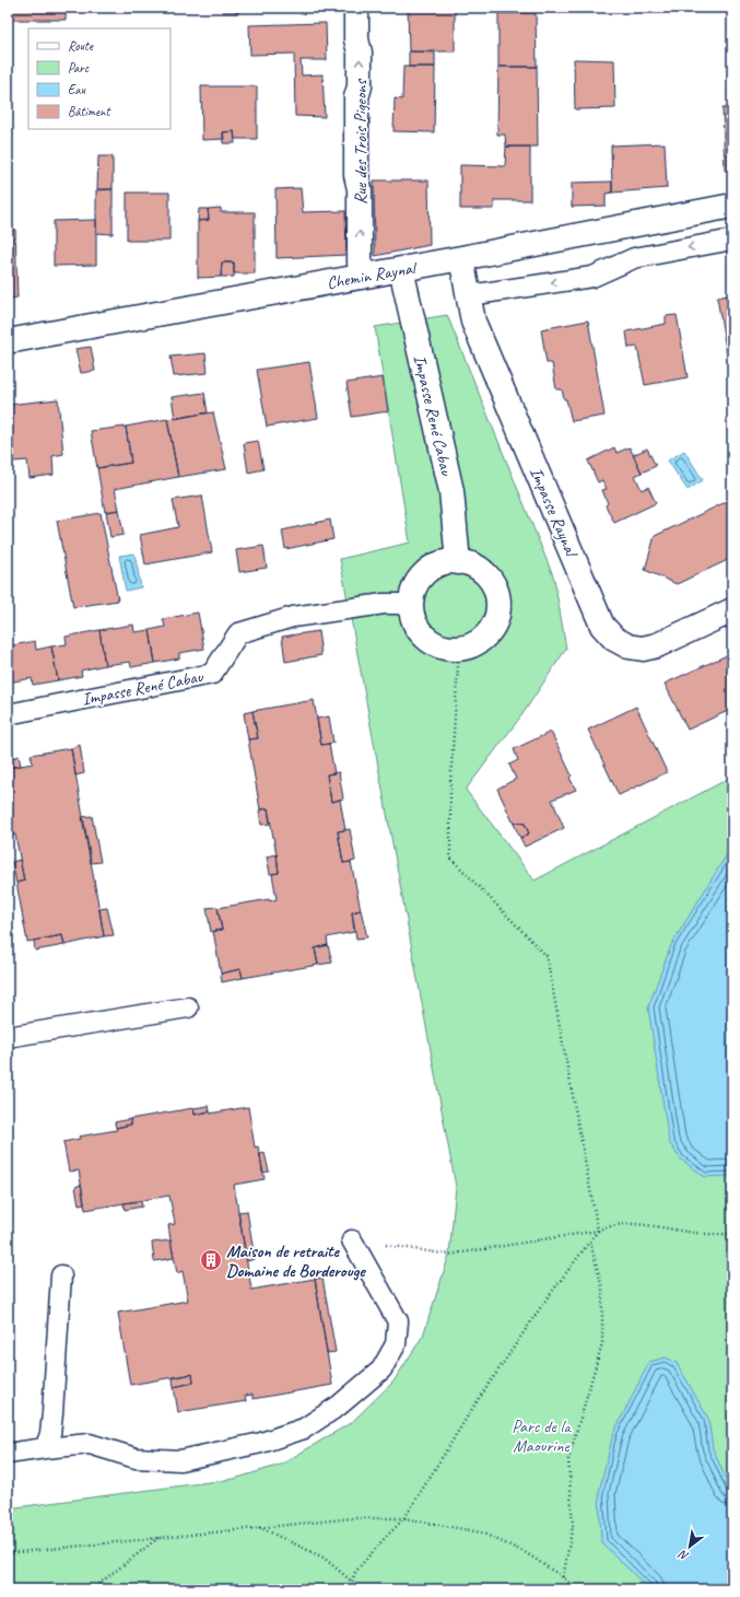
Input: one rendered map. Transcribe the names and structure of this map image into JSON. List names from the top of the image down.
{
  "streets": {
    "street": [
      "Rue des Trois Pigeons",
      "Chemin Raynal",
      "Impasse René Cabau",
      "Impasse Raynal"
    ]
  },
  "crossings": [
    ["Rue des Trois Pigeons", "Chemin Raynal"],
    ["Chemin Raynal", "Impasse René Cabau"],
    ["Chemin Raynal", "Impasse Raynal"]
  ],
  "one_way": ["Rue des Trois Pigeons"],
  "parks": ["Parc de la Maourine"],
  "places": {
    "building": ["Maison de retraite Domaine de Borderouge"]
  },
  "legend": [
    "Route",
    "Parc",
    "Eau",
    "Bâtiment"
  ],
  "north": "bottom left"
}
